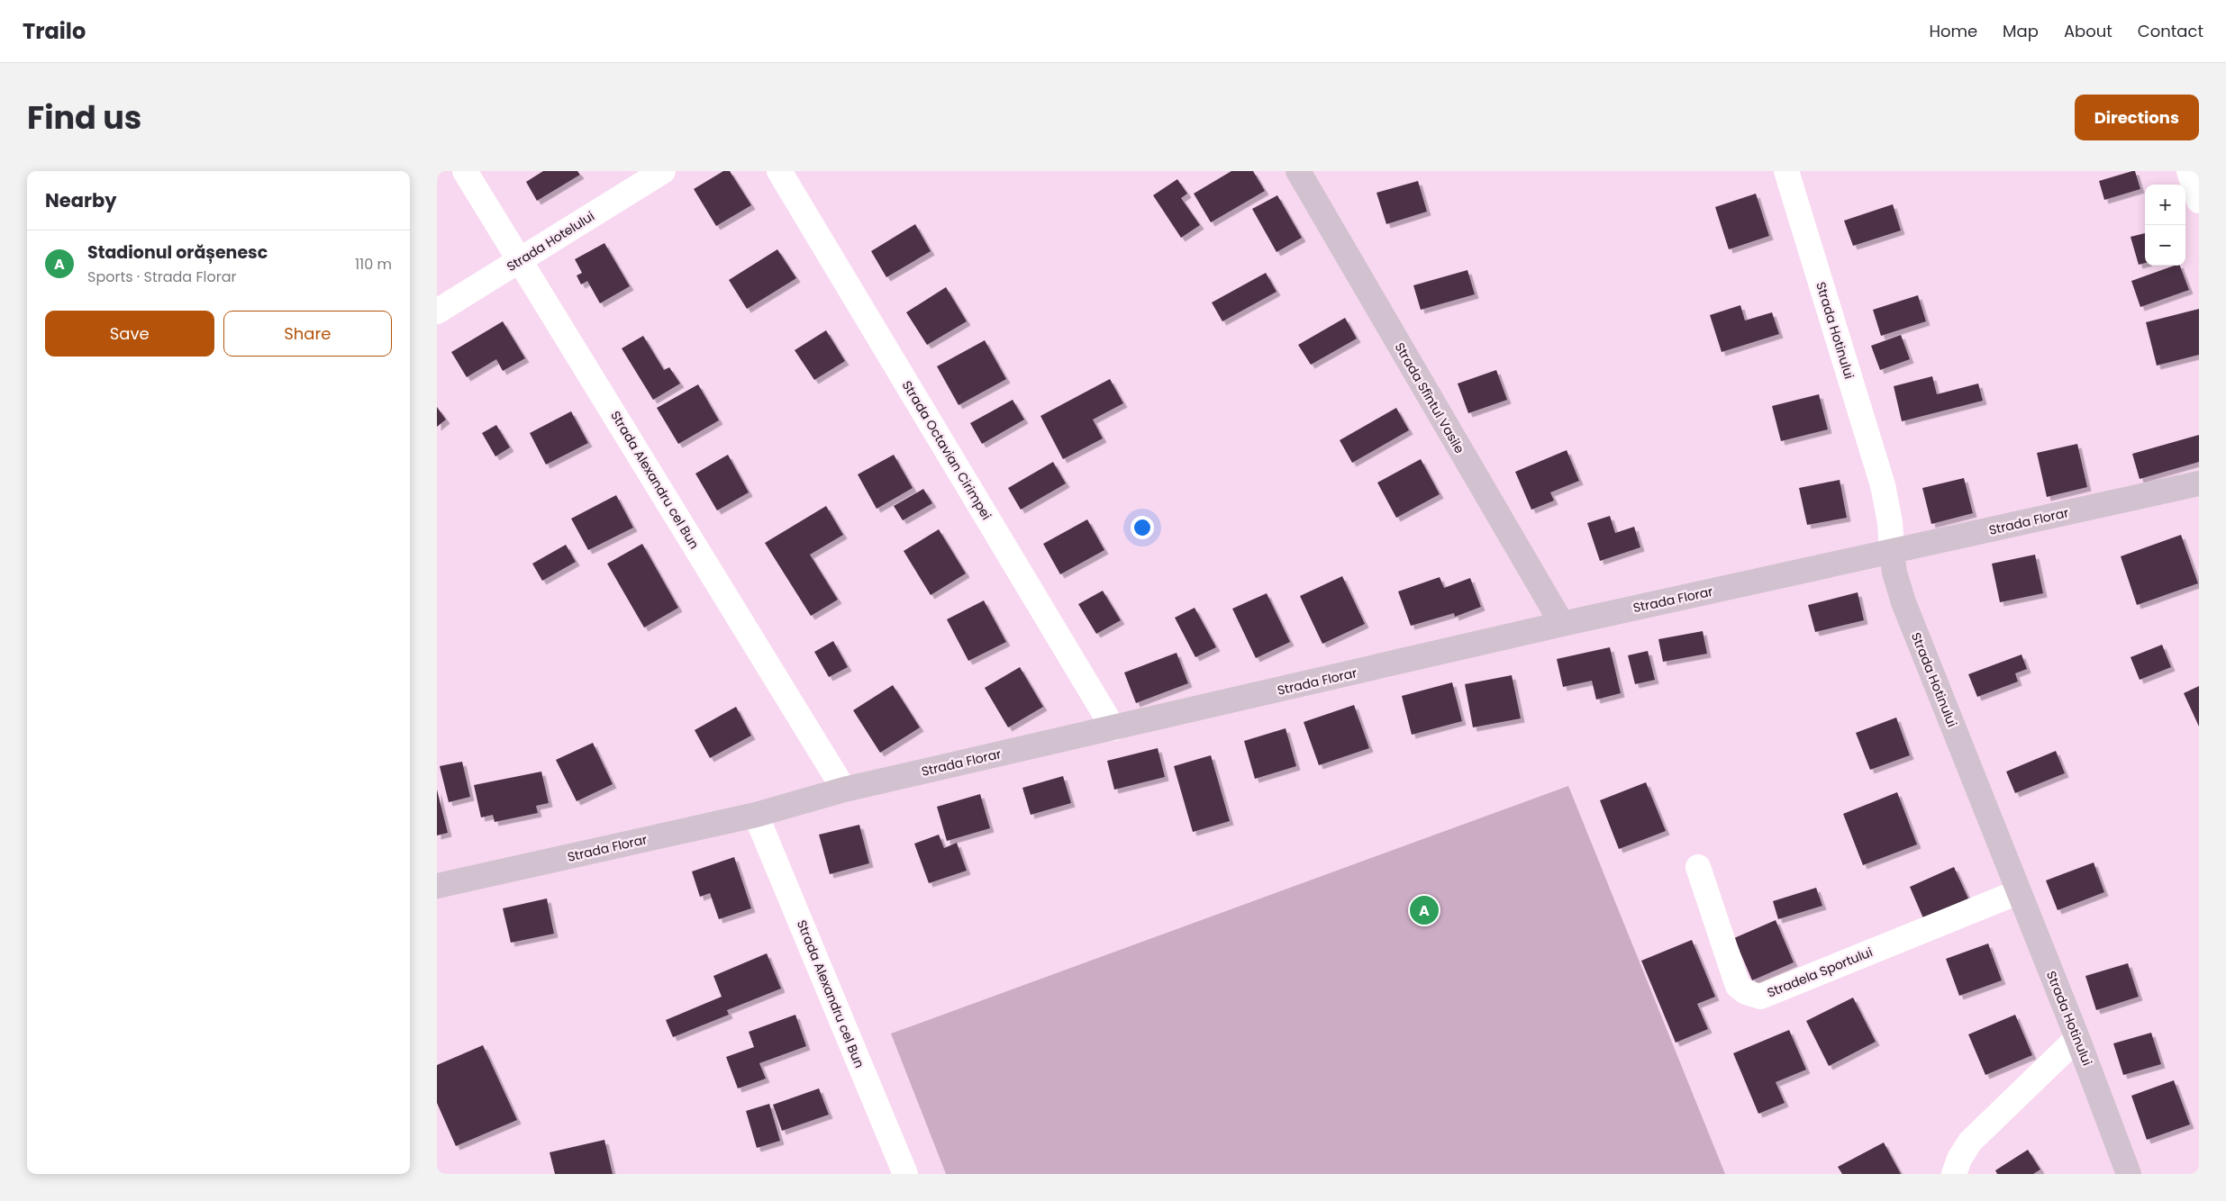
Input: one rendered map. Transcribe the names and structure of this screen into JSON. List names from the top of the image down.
{
  "streets": {
    "street": [
      "Strada Hotelului",
      "Strada Hotinului",
      "Strada Sfîntul Vasile",
      "Strada Octavian Cirimpei",
      "Strada Alexandru cel Bun",
      "Strada Florar",
      "Stradela Sportului"
    ]
  },
  "crossings": [
    ["Strada Hotelului", "Strada Alexandru cel Bun"],
    ["Strada Hotinului", "Strada Florar"],
    ["Strada Hotinului", "Stradela Sportului"],
    ["Strada Sfîntul Vasile", "Strada Florar"],
    ["Strada Octavian Cirimpei", "Strada Florar"],
    ["Strada Alexandru cel Bun", "Strada Florar"]
  ],
  "page": {
    "header": "Trailo",
    "nav": [
      "Home",
      "Map",
      "About",
      "Contact"
    ],
    "title": "Find us",
    "buttons": [
      "Directions",
      ["Save", "Share"]
    ],
    "heading": "Nearby",
    "map_buttons": ["+", "−"],
    "list": [
      {
        "mark": "A",
        "name": "Stadionul orășenesc",
        "note": "Sports · Strada Florar",
        "value": "110 m"
      }
    ],
    "pins": "A"
  }
}
